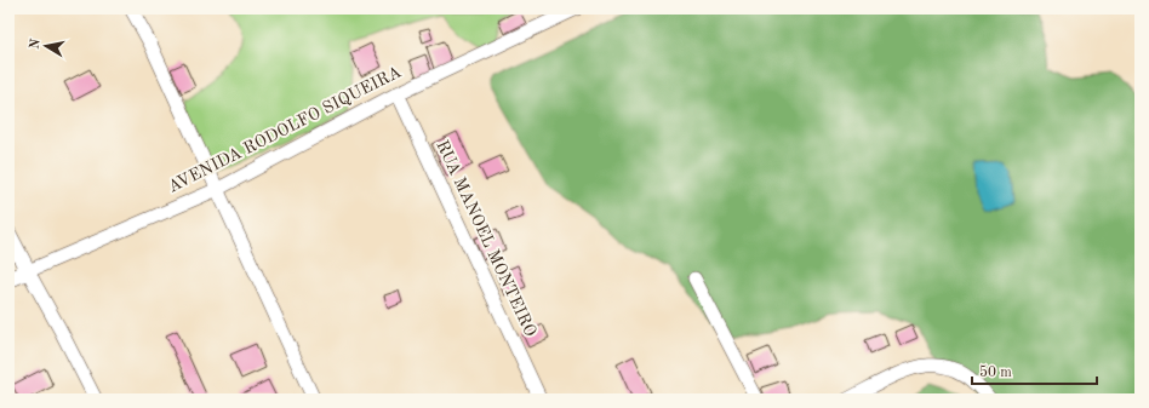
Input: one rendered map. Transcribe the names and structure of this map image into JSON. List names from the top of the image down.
{
  "streets": {
    "street": ["AVENIDA RODOLFO SIQUEIRA", "RUA MANOEL MONTEIRO"]
  },
  "crossings": [
    ["AVENIDA RODOLFO SIQUEIRA", "RUA MANOEL MONTEIRO"]
  ],
  "scale_bar": "50 m",
  "north": "left"
}
